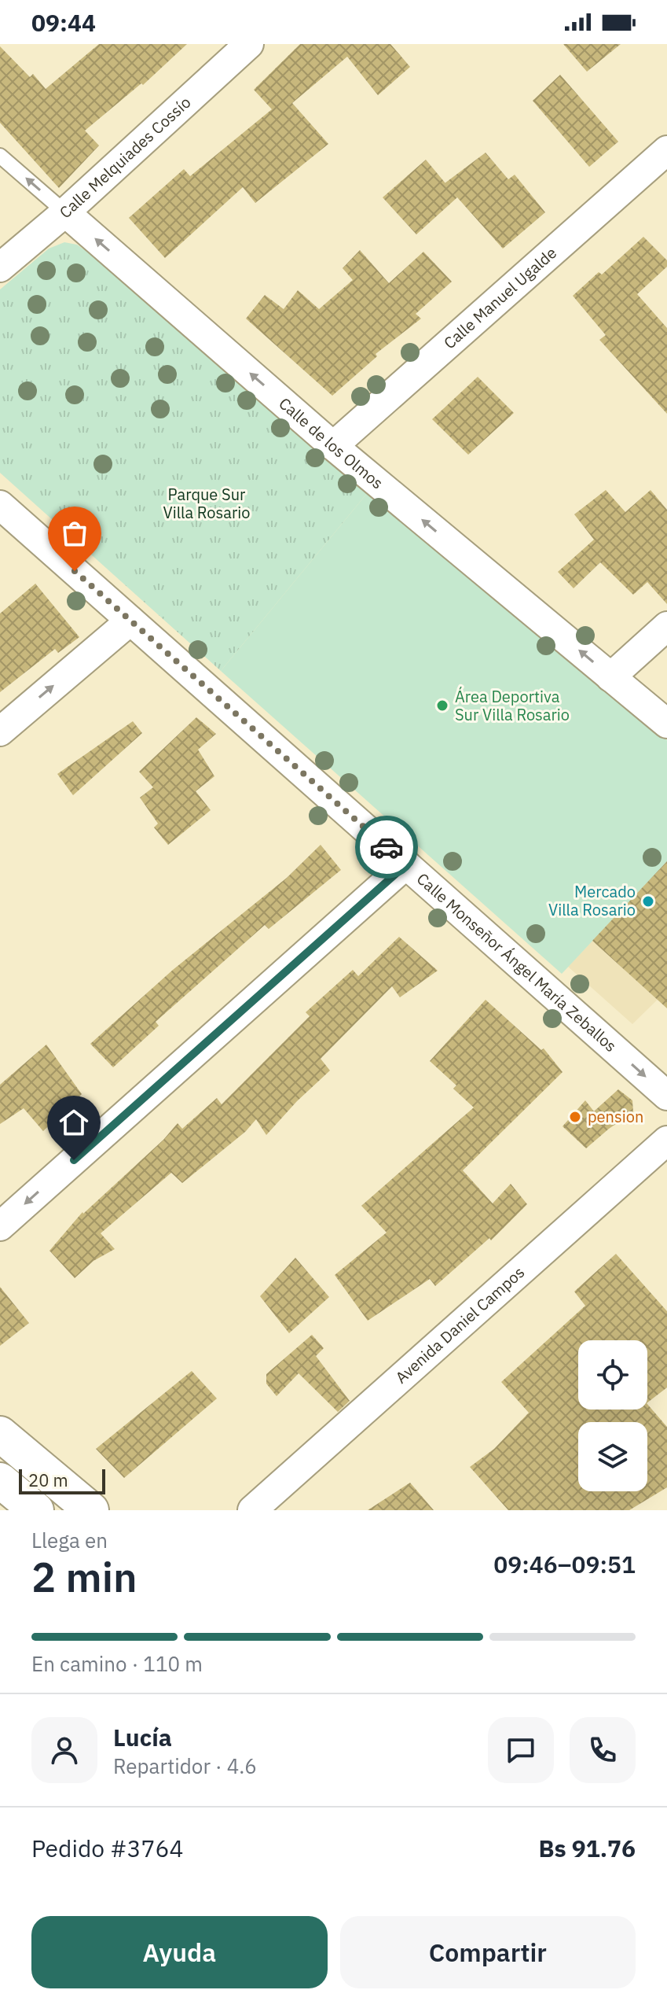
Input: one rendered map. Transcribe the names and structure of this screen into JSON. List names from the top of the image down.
{
  "streets": {
    "street": [
      "Calle Melquiades Cossío",
      "Calle Manuel Ugalde",
      "Calle de los Olmos",
      "Calle Monseñor Ángel María Zeballos",
      "Avenida Daniel Campos"
    ]
  },
  "crossings": [
    ["Calle Melquiades Cossío", "Calle de los Olmos"],
    ["Calle Manuel Ugalde", "Calle de los Olmos"]
  ],
  "one_way": ["Calle de los Olmos", "Calle Monseñor Ángel María Zeballos"],
  "parks": ["Parque Sur Villa Rosario"],
  "places": ["Área Deportiva Sur Villa Rosario", "Mercado Villa Rosario", "pension"],
  "scale_bar": "20 m",
  "page": {
    "status": "09:44",
    "scale": "20 m",
    "heading": ["2 min", "Llega en", "09:46–09:51"],
    "panel": [
      "Lucía",
      "Repartidor · 4.6",
      "Pedido #3764",
      "Bs 91.76"
    ],
    "bar": "En camino · 110 m",
    "buttons": ["Ayuda", "Compartir"]
  }
}
